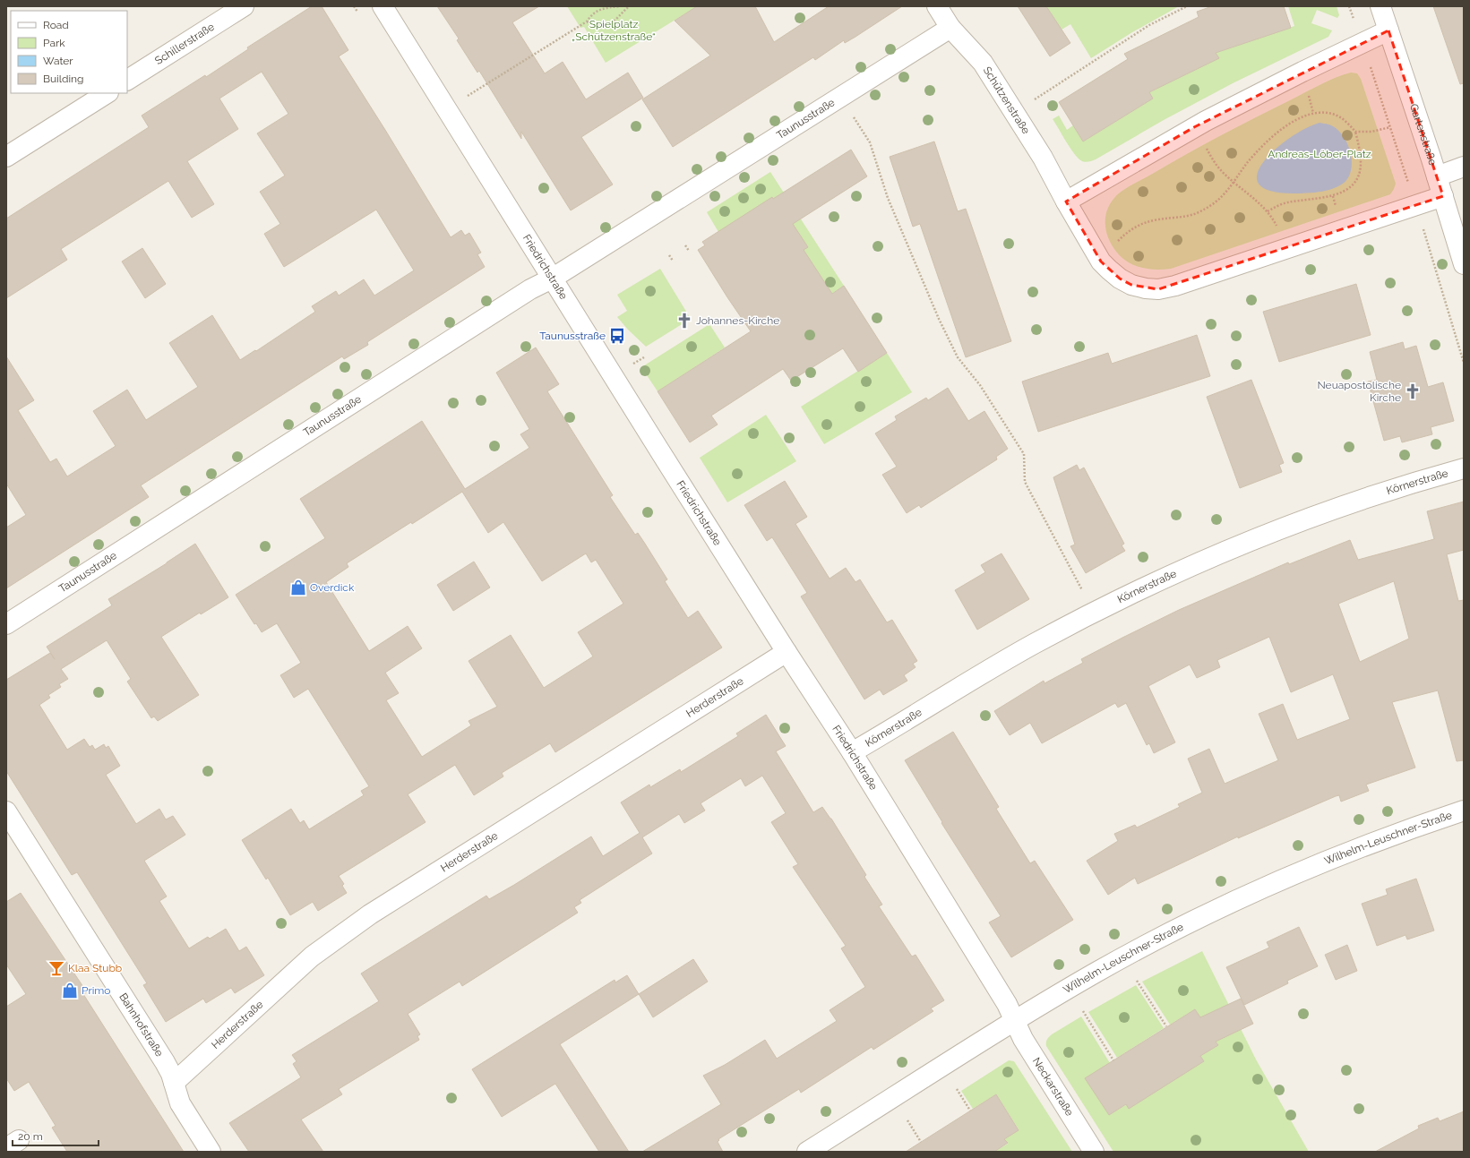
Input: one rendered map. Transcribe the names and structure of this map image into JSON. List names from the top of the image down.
{
  "streets": {
    "street": [
      "Schillerstraße",
      "Schützenstraße",
      "Taunusstraße",
      "Gartenstraße",
      "Friedrichstraße",
      "Körnerstraße",
      "Herderstraße",
      "Wilhelm-Leuschner-Straße",
      "Bahnhofstraße",
      "Neckarstraße"
    ]
  },
  "crossings": [
    ["Schützenstraße", "Taunusstraße"],
    ["Taunusstraße", "Friedrichstraße"],
    ["Friedrichstraße", "Körnerstraße"],
    ["Friedrichstraße", "Herderstraße"],
    ["Friedrichstraße", "Wilhelm-Leuschner-Straße"],
    ["Friedrichstraße", "Neckarstraße"],
    ["Herderstraße", "Bahnhofstraße"],
    ["Wilhelm-Leuschner-Straße", "Neckarstraße"]
  ],
  "parks": ["Spielplatz „Schützenstraße“", "Andreas-Löber-Platz"],
  "places": {
    "church": ["Johannes-Kirche", "Neuapostolische Kirche"],
    "bus stop": ["Taunusstraße"],
    "shop": ["Overdick", "Primo"],
    "bar": ["Klaa Stubb"]
  },
  "legend": [
    "Road",
    "Park",
    "Water",
    "Building"
  ],
  "scale_bar": "20 m"
}
